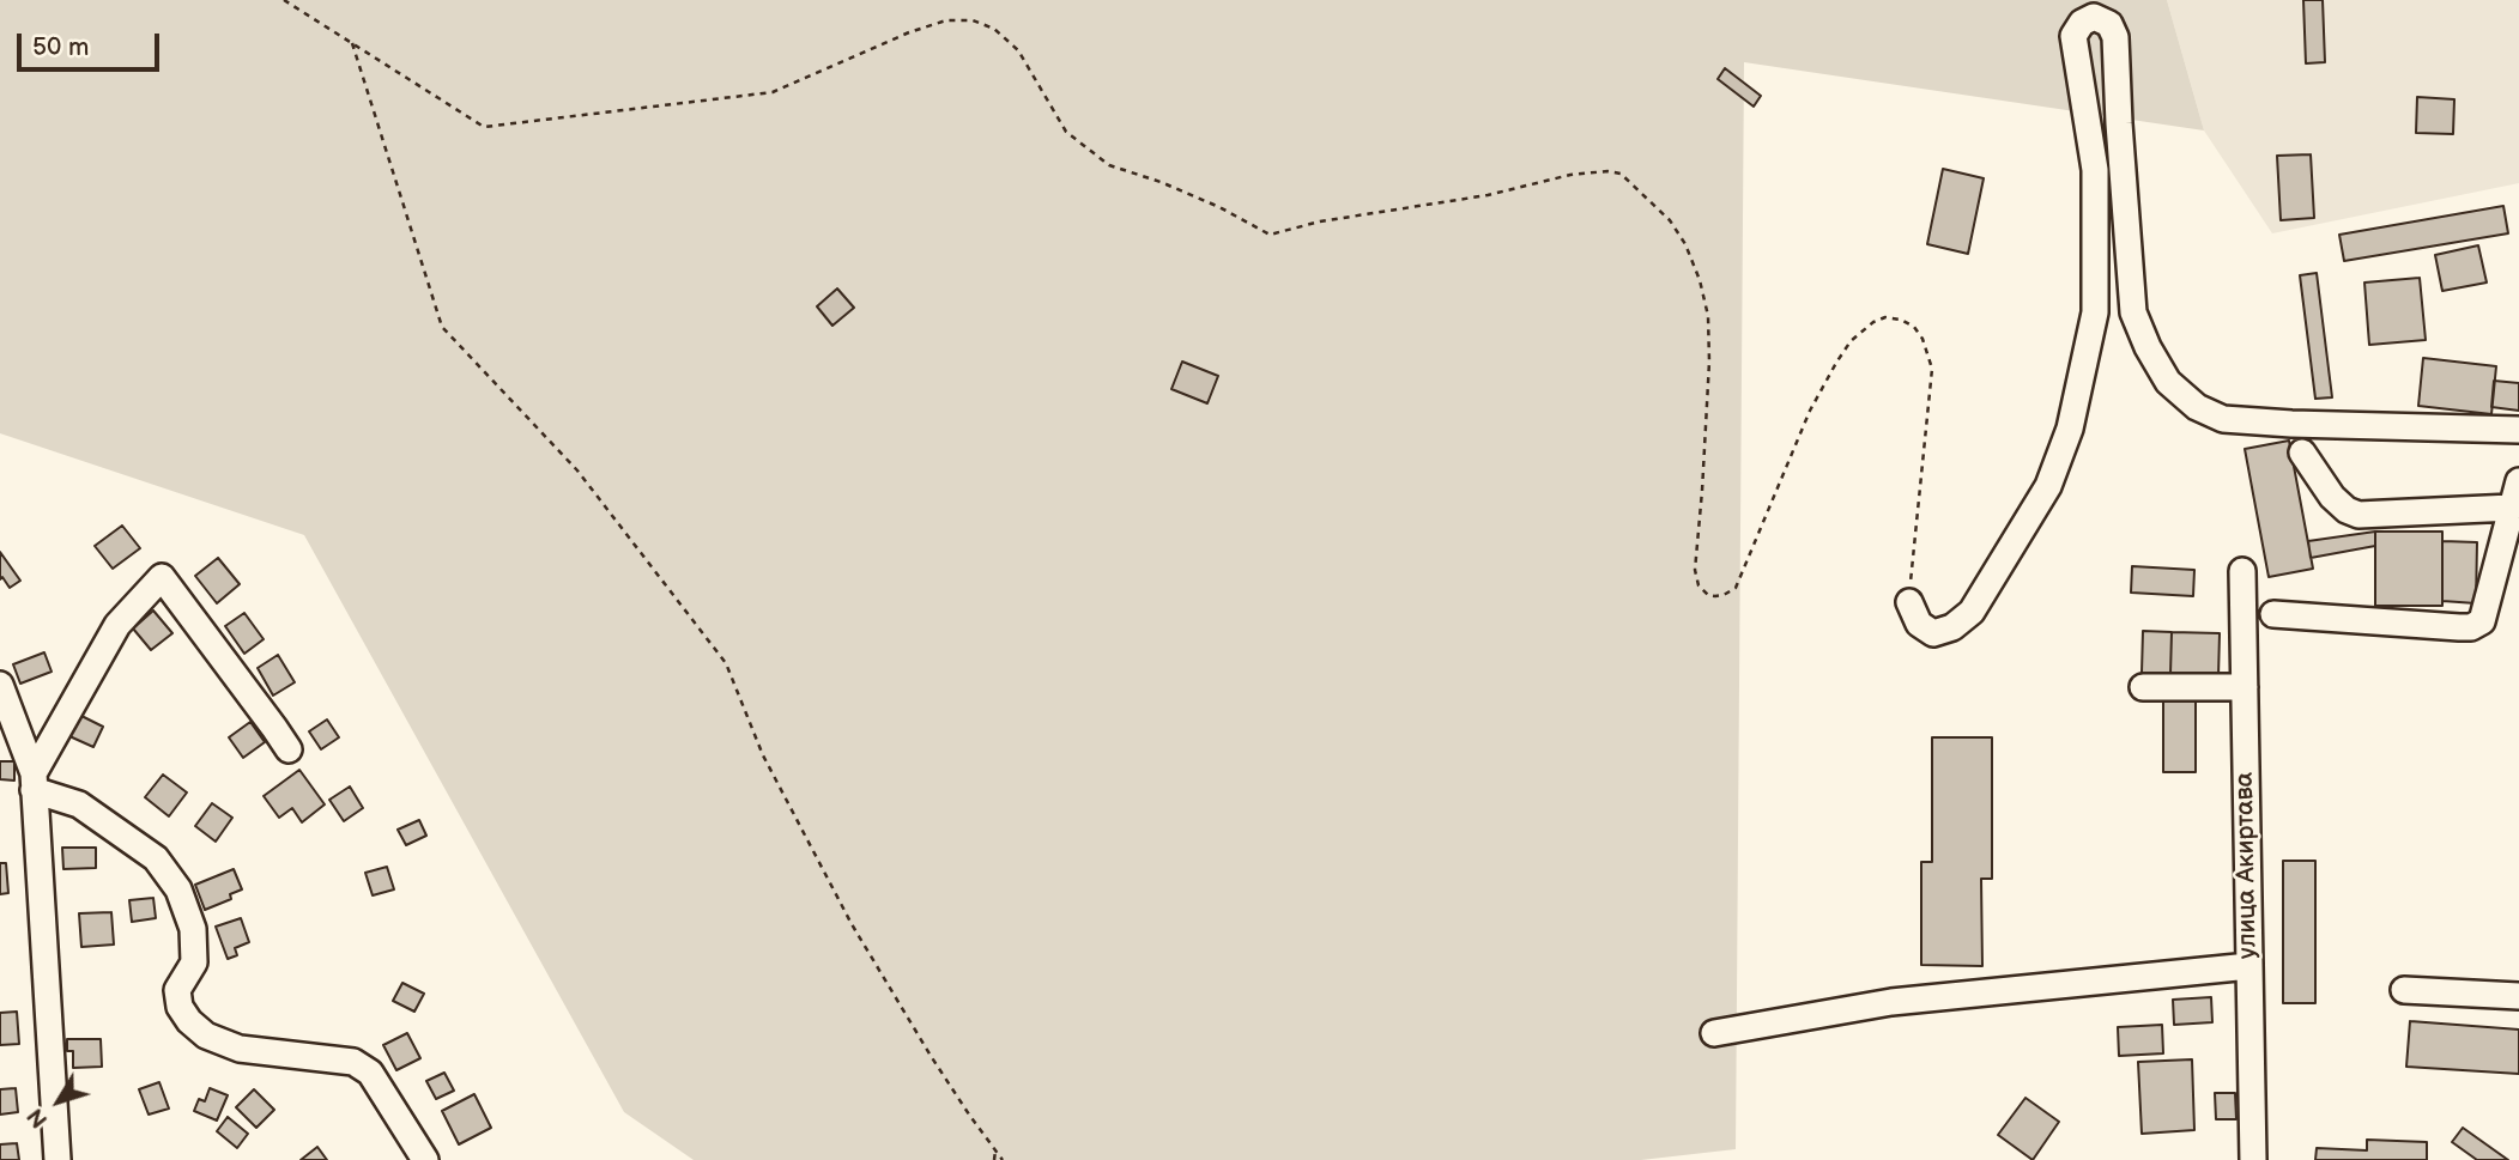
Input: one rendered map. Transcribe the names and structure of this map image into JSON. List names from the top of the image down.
{
  "streets": {
    "street": ["улица Акиртава"]
  },
  "scale_bar": "50 m",
  "north": "bottom left"
}
